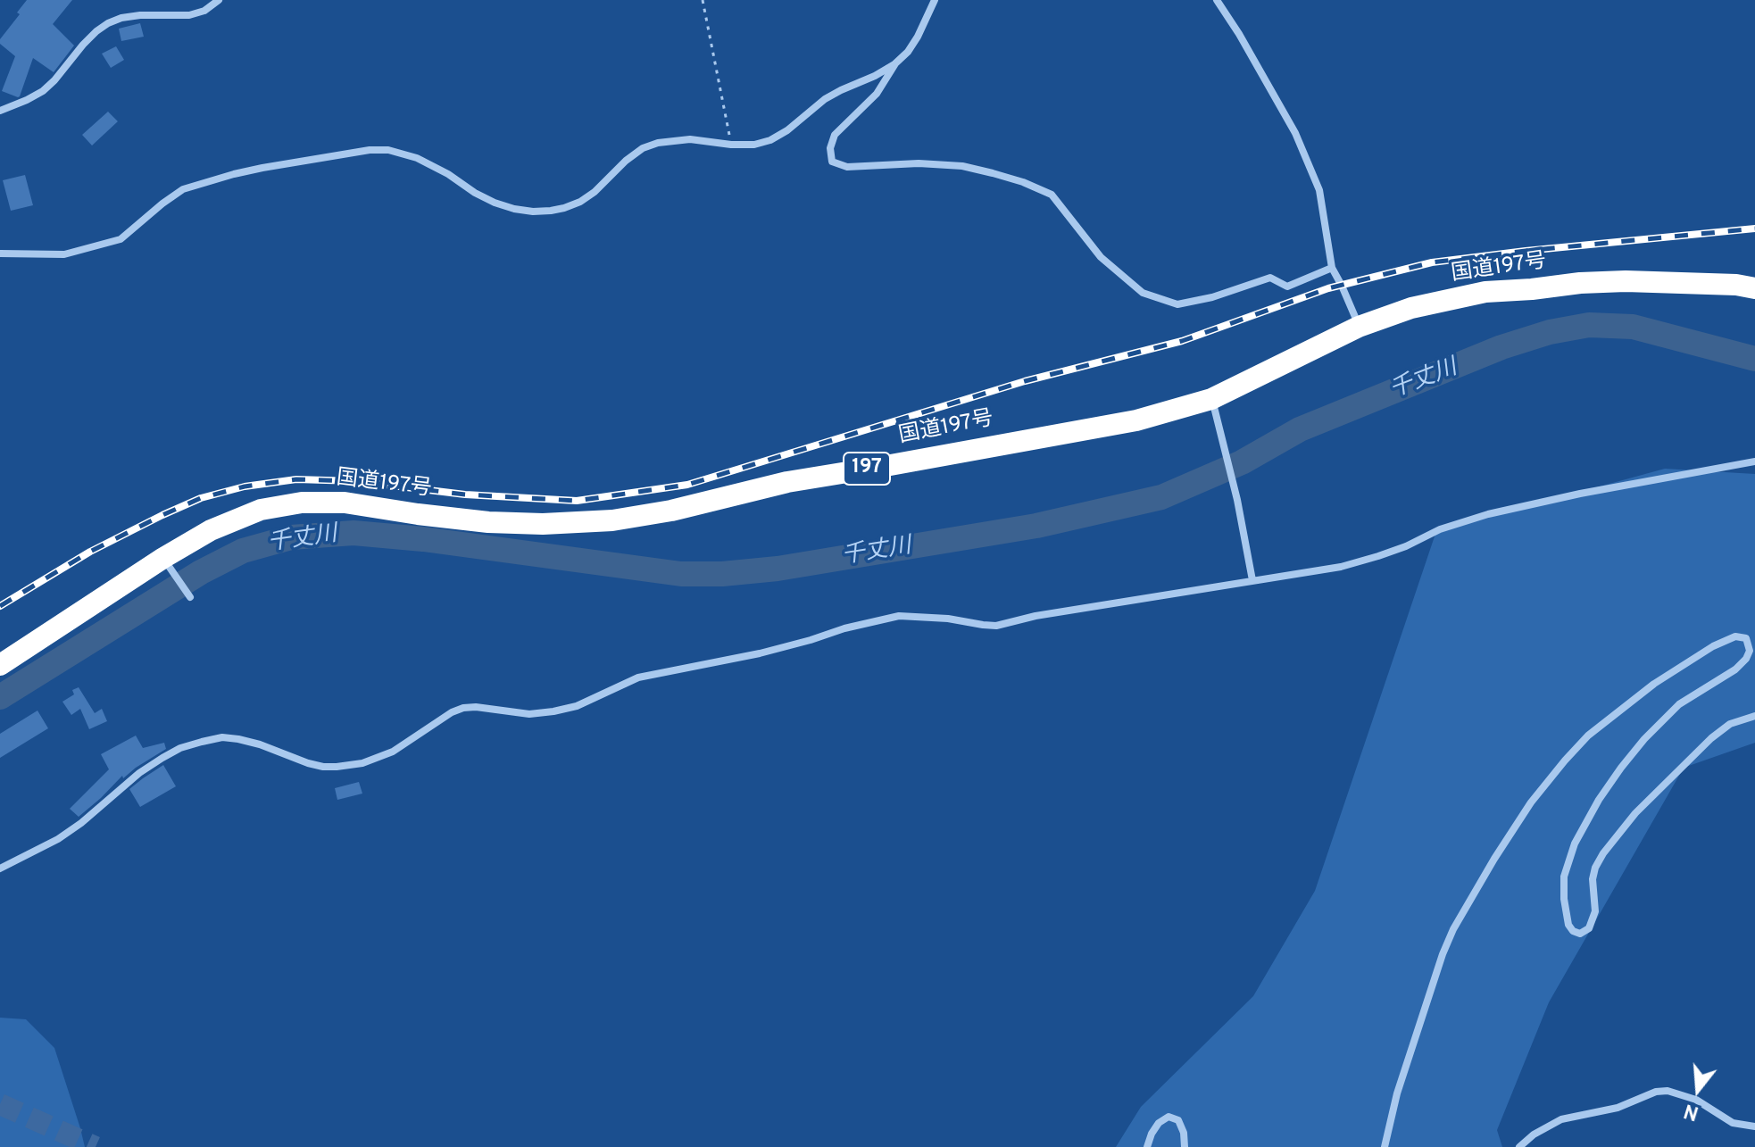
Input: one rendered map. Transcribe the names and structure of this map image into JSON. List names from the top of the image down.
{
  "streets": {
    "highway": ["国道197号", "197"]
  },
  "water": ["千丈川"],
  "north": "bottom"
}
